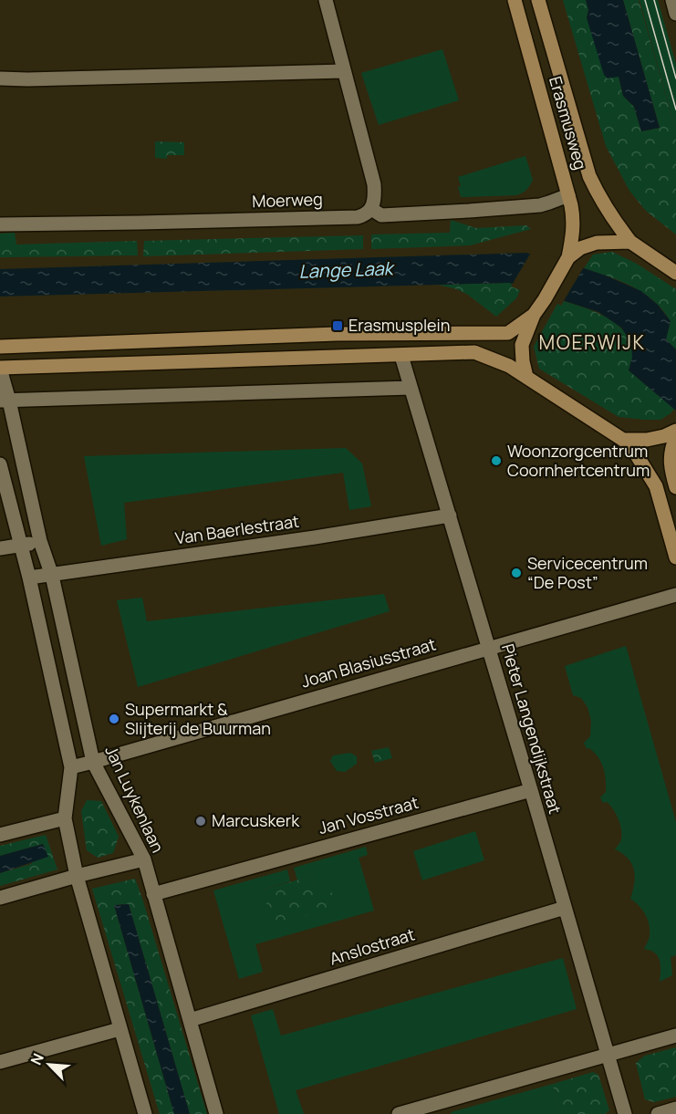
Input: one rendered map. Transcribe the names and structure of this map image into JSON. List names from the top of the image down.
{
  "streets": {
    "main road": ["Erasmusweg"],
    "street": [
      "Moerweg",
      "Van Baerlestraat",
      "Joan Blasiusstraat",
      "Pieter Langendijkstraat",
      "Jan Luykenlaan",
      "Jan Vosstraat",
      "Anslostraat"
    ]
  },
  "crossings": [
    ["Erasmusweg", "Moerweg"],
    ["Van Baerlestraat", "Pieter Langendijkstraat"],
    ["Van Baerlestraat", "Jan Luykenlaan"],
    ["Joan Blasiusstraat", "Pieter Langendijkstraat"],
    ["Joan Blasiusstraat", "Jan Luykenlaan"],
    ["Pieter Langendijkstraat", "Jan Vosstraat"],
    ["Pieter Langendijkstraat", "Anslostraat"],
    ["Jan Luykenlaan", "Jan Vosstraat"],
    ["Jan Luykenlaan", "Anslostraat"]
  ],
  "districts": ["MOERWIJK"],
  "water": ["Lange Laak"],
  "places": {
    "transit": ["Erasmusplein"],
    "other": [
      "Woonzorgcentrum Coornhertcentrum",
      "Servicecentrum “De Post”",
      "Supermarkt & Slijterij de Buurman",
      "Marcuskerk"
    ]
  },
  "north": "top left"
}
